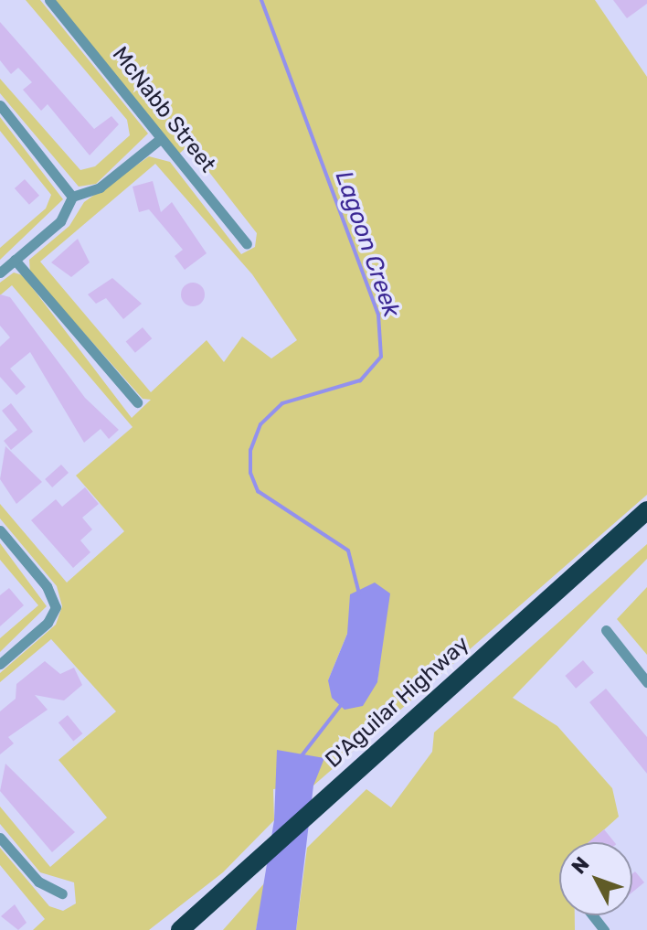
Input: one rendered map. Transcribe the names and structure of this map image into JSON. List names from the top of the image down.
{
  "streets": {
    "highway": ["D'Aguilar Highway"],
    "street": ["McNabb Street"]
  },
  "water": ["Lagoon Creek"],
  "north": "top left"
}
